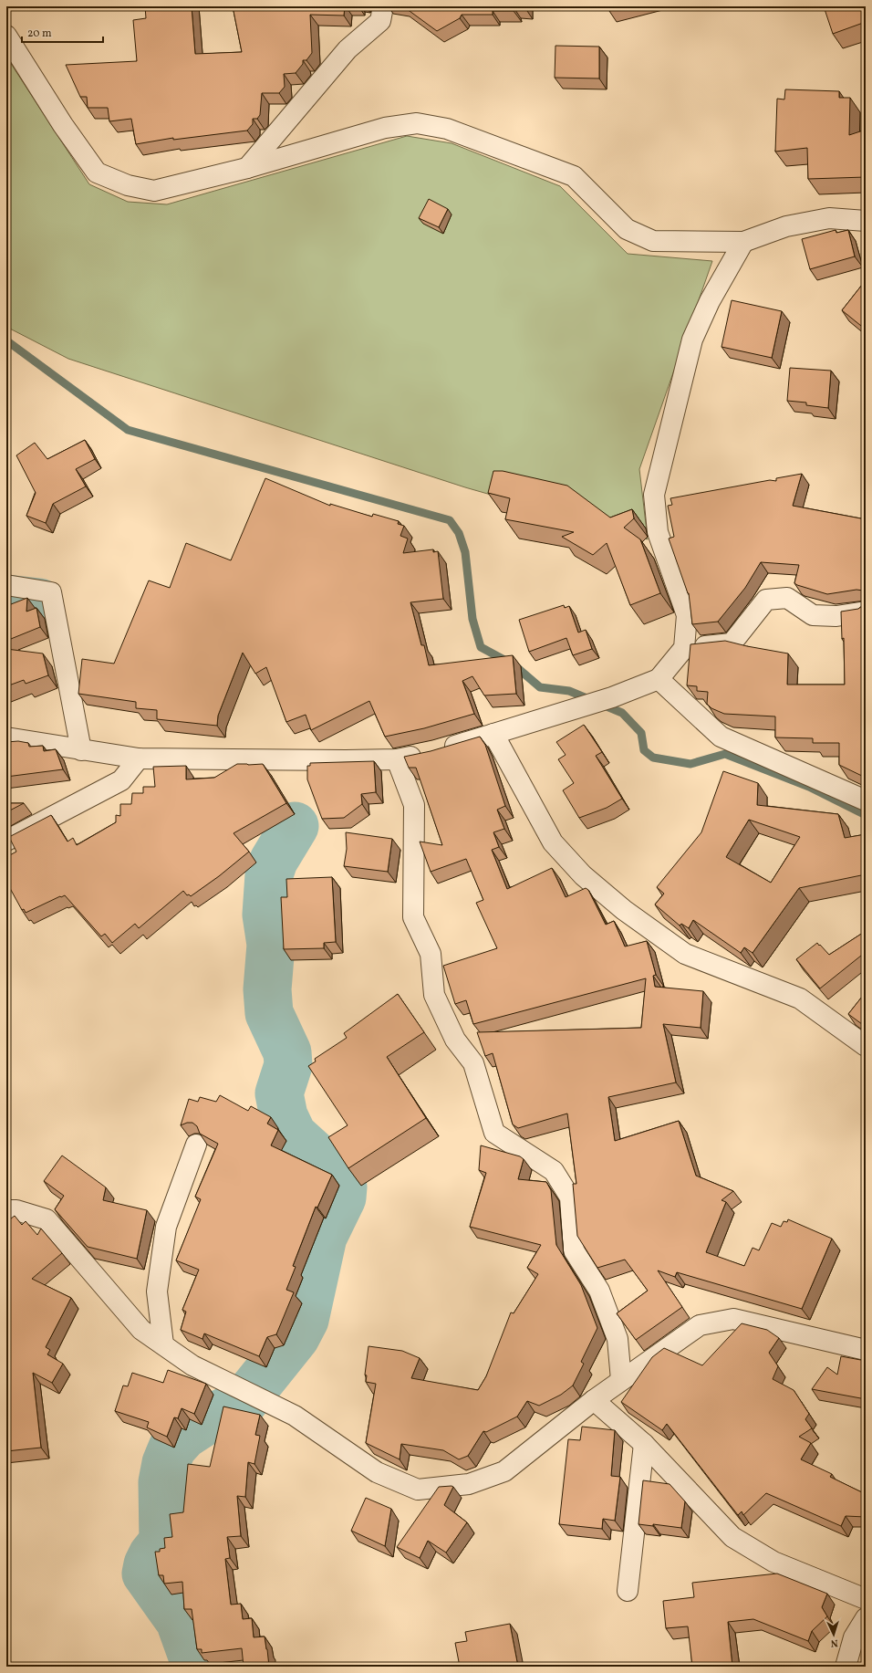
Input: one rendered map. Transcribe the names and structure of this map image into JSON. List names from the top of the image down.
{
  "scale_bar": "20 m",
  "north": "bottom"
}
